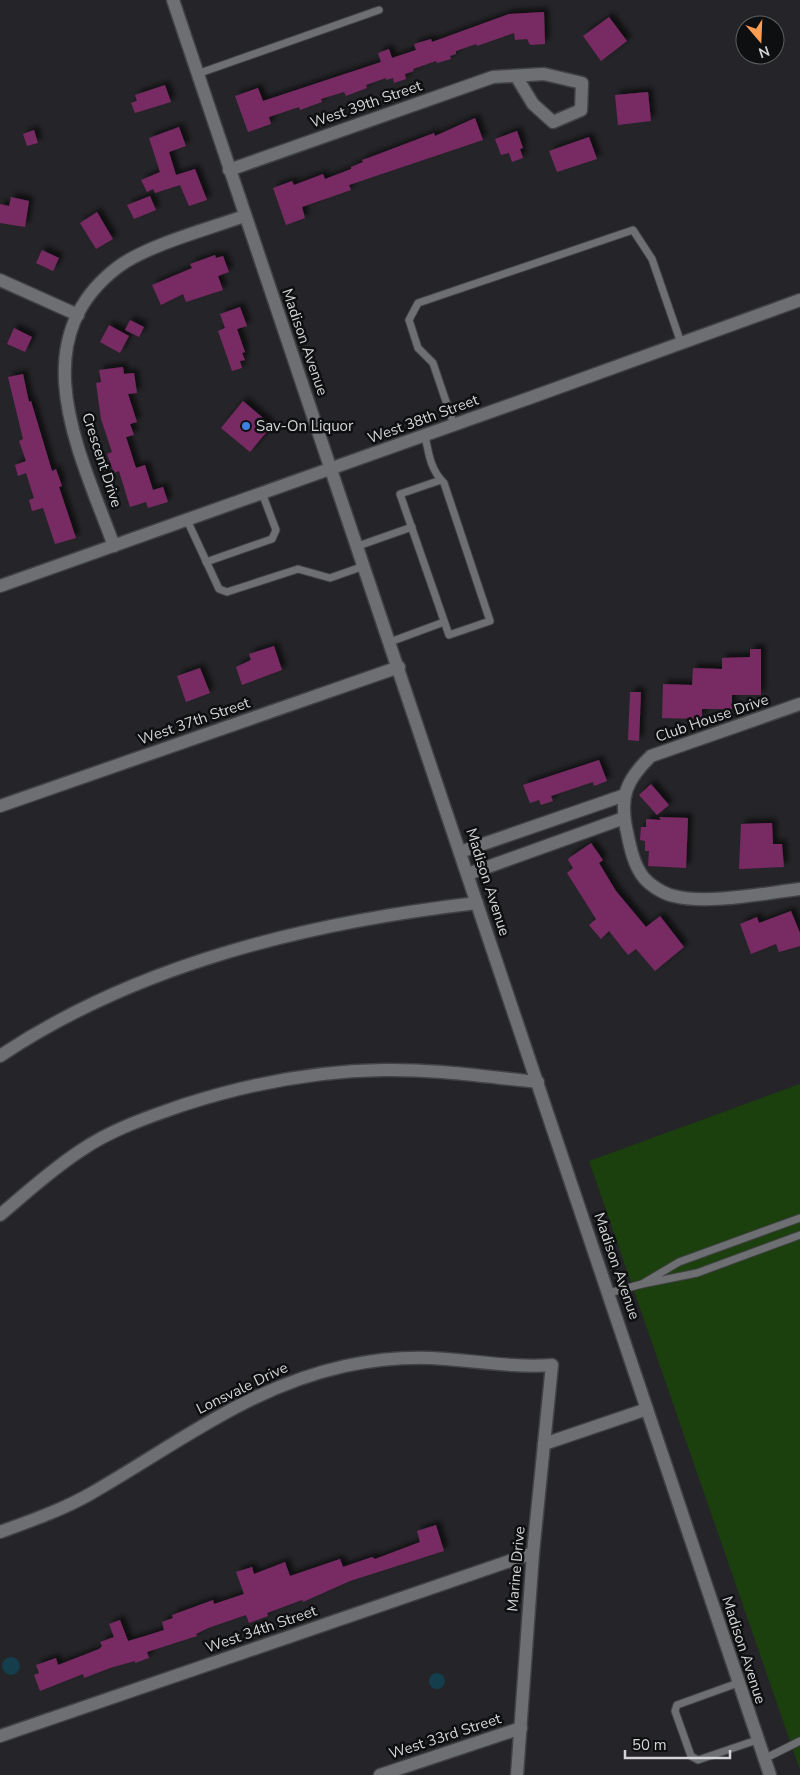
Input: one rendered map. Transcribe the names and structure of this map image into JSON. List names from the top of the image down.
{
  "streets": {
    "street": [
      "West 39th Street",
      "Madison Avenue",
      "West 38th Street",
      "Crescent Drive",
      "Club House Drive",
      "West 37th Street",
      "Lonsvale Drive",
      "Marine Drive",
      "West 34th Street",
      "West 33rd Street"
    ]
  },
  "crossings": [
    ["West 39th Street", "Madison Avenue"],
    ["Madison Avenue", "West 38th Street"],
    ["Madison Avenue", "Crescent Drive"],
    ["Madison Avenue", "West 37th Street"],
    ["West 38th Street", "Crescent Drive"],
    ["Lonsvale Drive", "Marine Drive"],
    ["Marine Drive", "West 34th Street"],
    ["Marine Drive", "West 33rd Street"]
  ],
  "places": ["Sav-On Liquor"],
  "scale_bar": "50 m",
  "north": "bottom"
}
